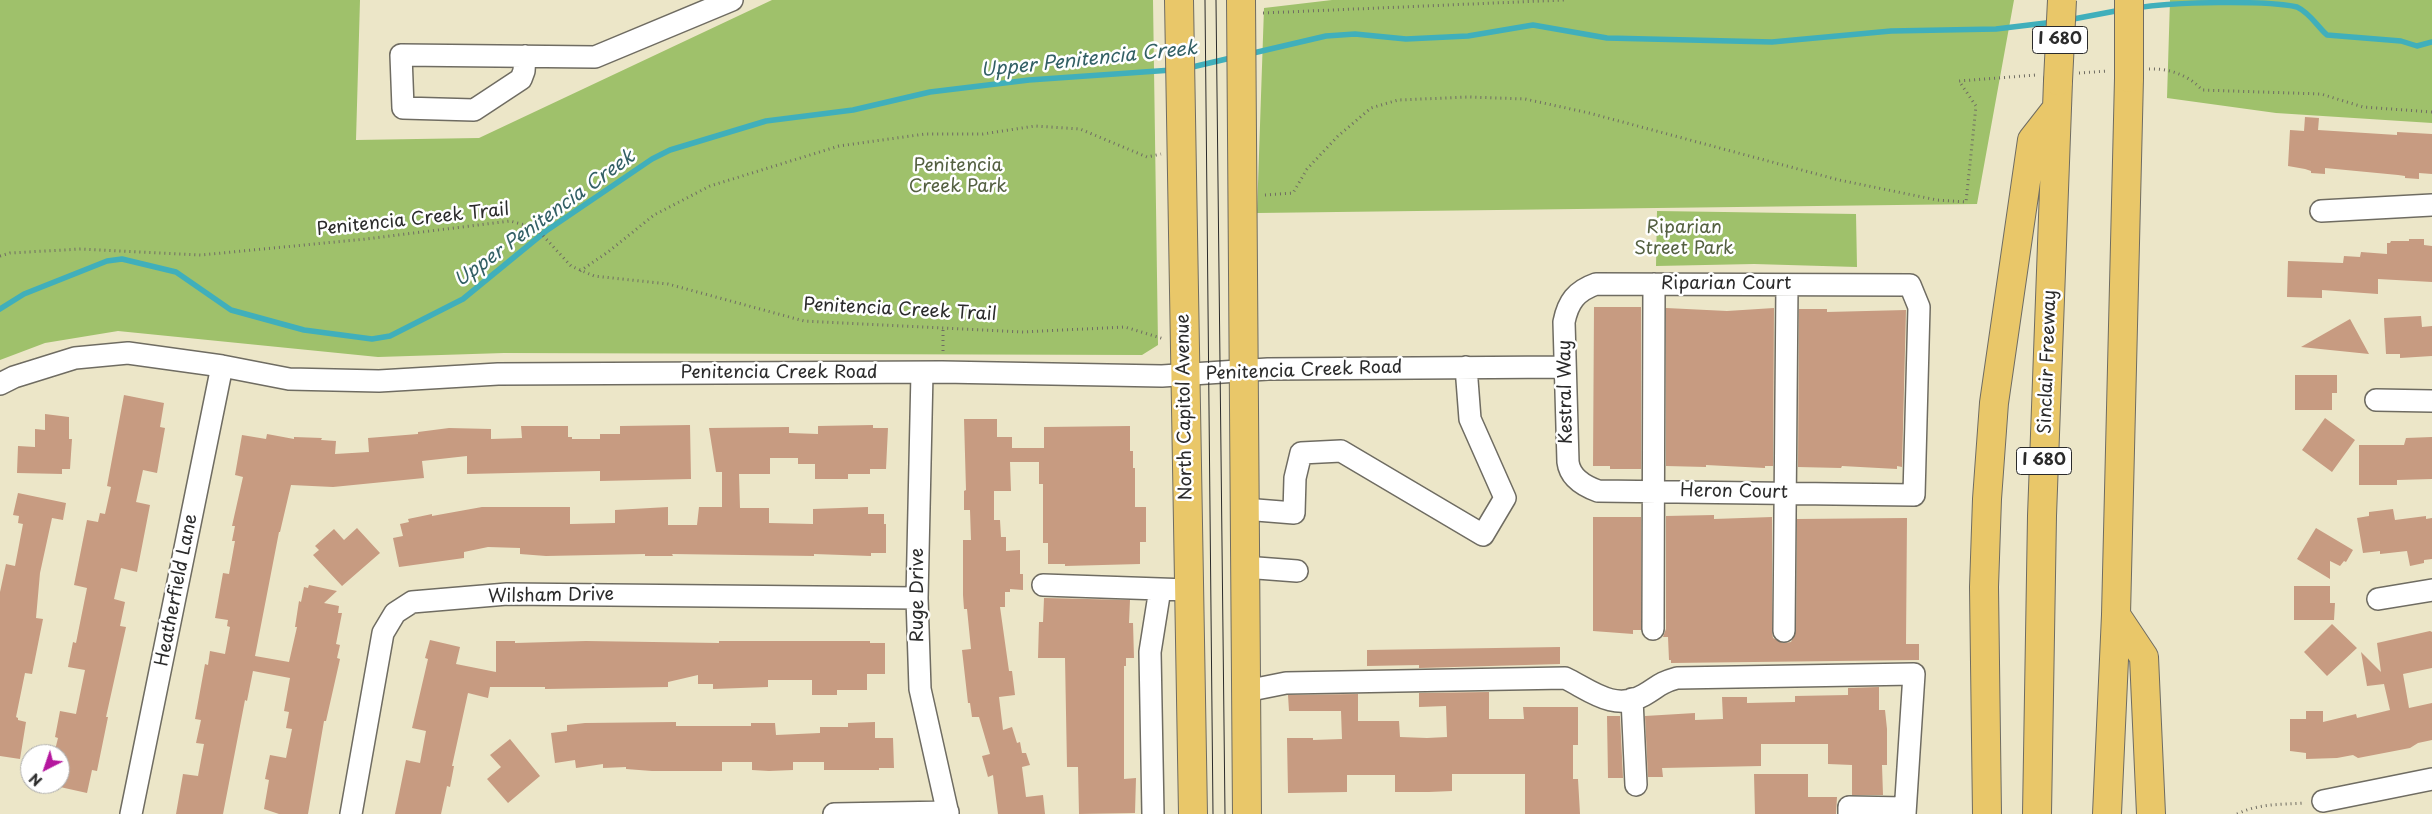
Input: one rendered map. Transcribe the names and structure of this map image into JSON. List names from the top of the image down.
{
  "streets": {
    "main road": ["I 680", "Sinclair Freeway", "North Capitol Avenue"],
    "street": [
      "Riparian Court",
      "Penitencia Creek Road",
      "Kestral Way",
      "Heron Court",
      "Heatherfield Lane",
      "Ruge Drive",
      "Wilsham Drive"
    ],
    "path": ["Penitencia Creek Trail"]
  },
  "crossings": [
    ["Riparian Court", "Kestral Way"],
    ["Riparian Court", "Heron Court"],
    ["Penitencia Creek Road", "Kestral Way"],
    ["Penitencia Creek Road", "North Capitol Avenue"],
    ["Penitencia Creek Road", "Heatherfield Lane"],
    ["Penitencia Creek Road", "Ruge Drive"],
    ["Kestral Way", "Heron Court"],
    ["Ruge Drive", "Wilsham Drive"]
  ],
  "water": ["Upper Penitencia Creek"],
  "parks": ["Penitencia Creek Park", "Riparian Street Park"],
  "north": "bottom left"
}
